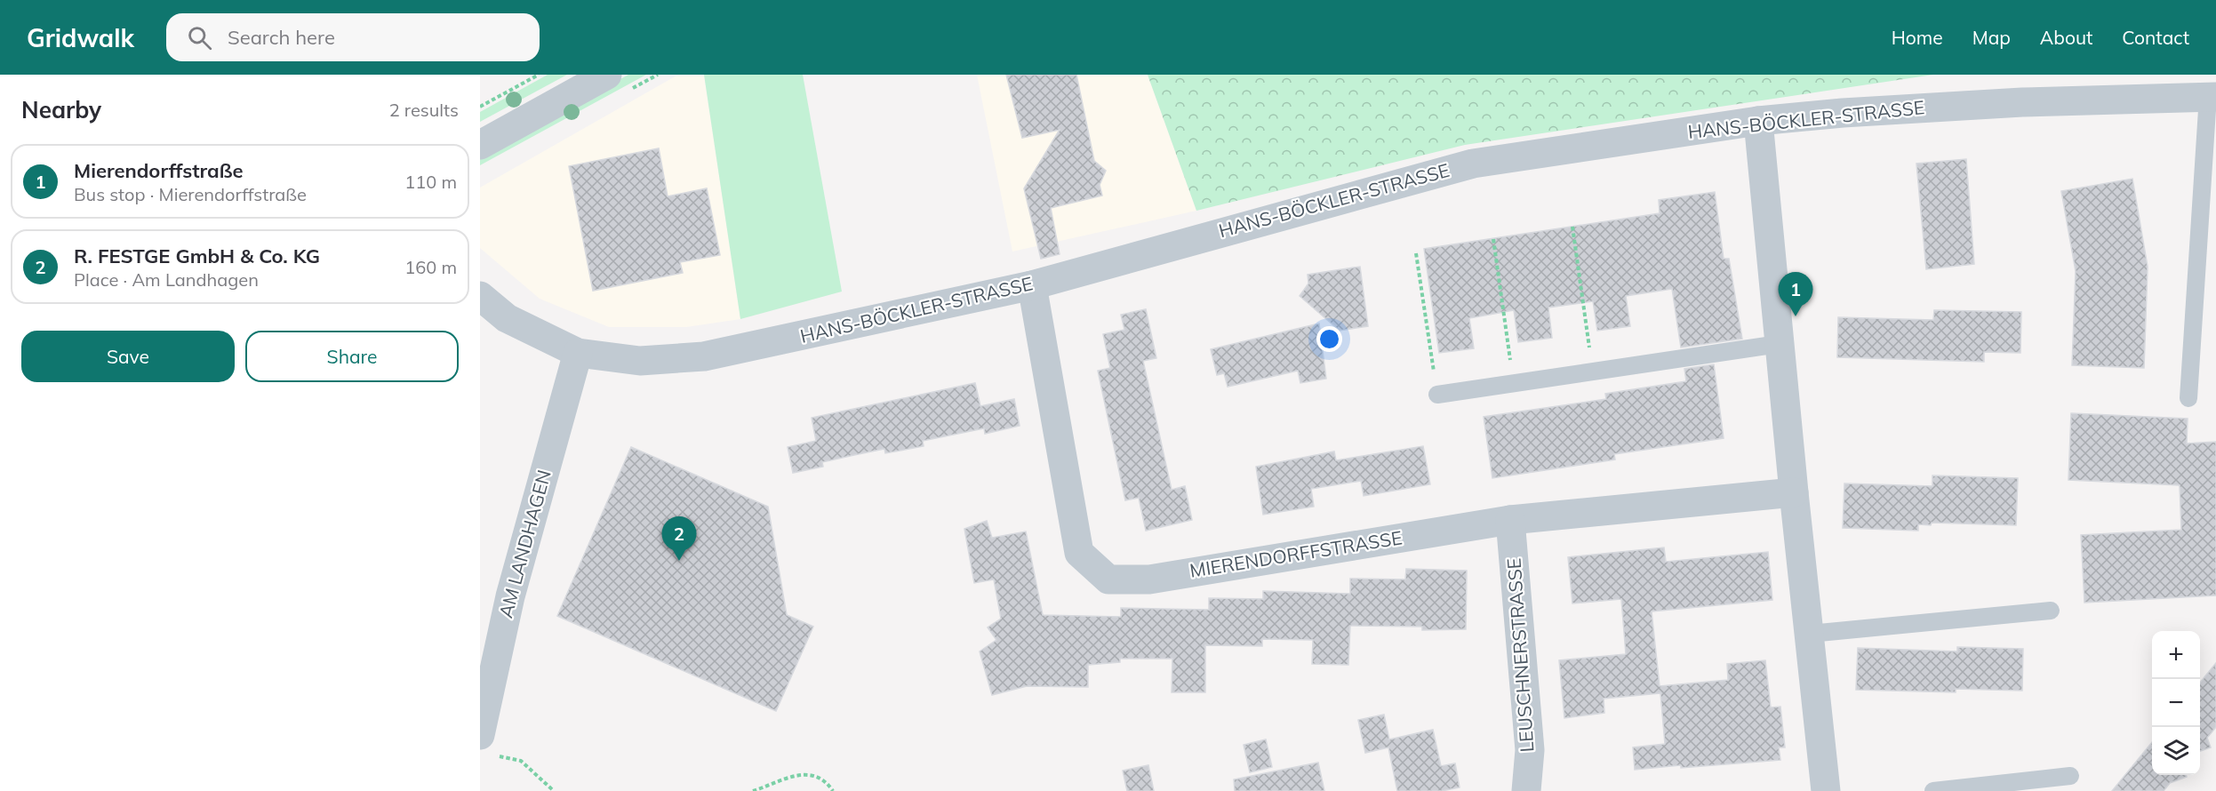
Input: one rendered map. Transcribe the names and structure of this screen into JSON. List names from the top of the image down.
{
  "streets": {
    "street": [
      "HANS-BÖCKLER-STRASSE",
      "AM LANDHAGEN",
      "MIERENDORFFSTRASSE",
      "LEUSCHNERSTRASSE"
    ]
  },
  "crossings": [
    ["HANS-BÖCKLER-STRASSE", "AM LANDHAGEN"],
    ["HANS-BÖCKLER-STRASSE", "MIERENDORFFSTRASSE"],
    ["MIERENDORFFSTRASSE", "LEUSCHNERSTRASSE"]
  ],
  "page": {
    "header": "Gridwalk",
    "search": "Search here",
    "nav": [
      "Home",
      "Map",
      "About",
      "Contact"
    ],
    "heading": ["Nearby", "2 results"],
    "list": [
      {
        "mark": "1",
        "name": "Mierendorffstraße",
        "note": "Bus stop · Mierendorffstraße",
        "value": "110 m"
      },
      {
        "mark": "2",
        "name": "R. FESTGE GmbH & Co. KG",
        "note": "Place · Am Landhagen",
        "value": "160 m"
      }
    ],
    "pins": ["1", "2"],
    "buttons": ["Save", "Share"],
    "map_buttons": ["+", "−"]
  }
}
